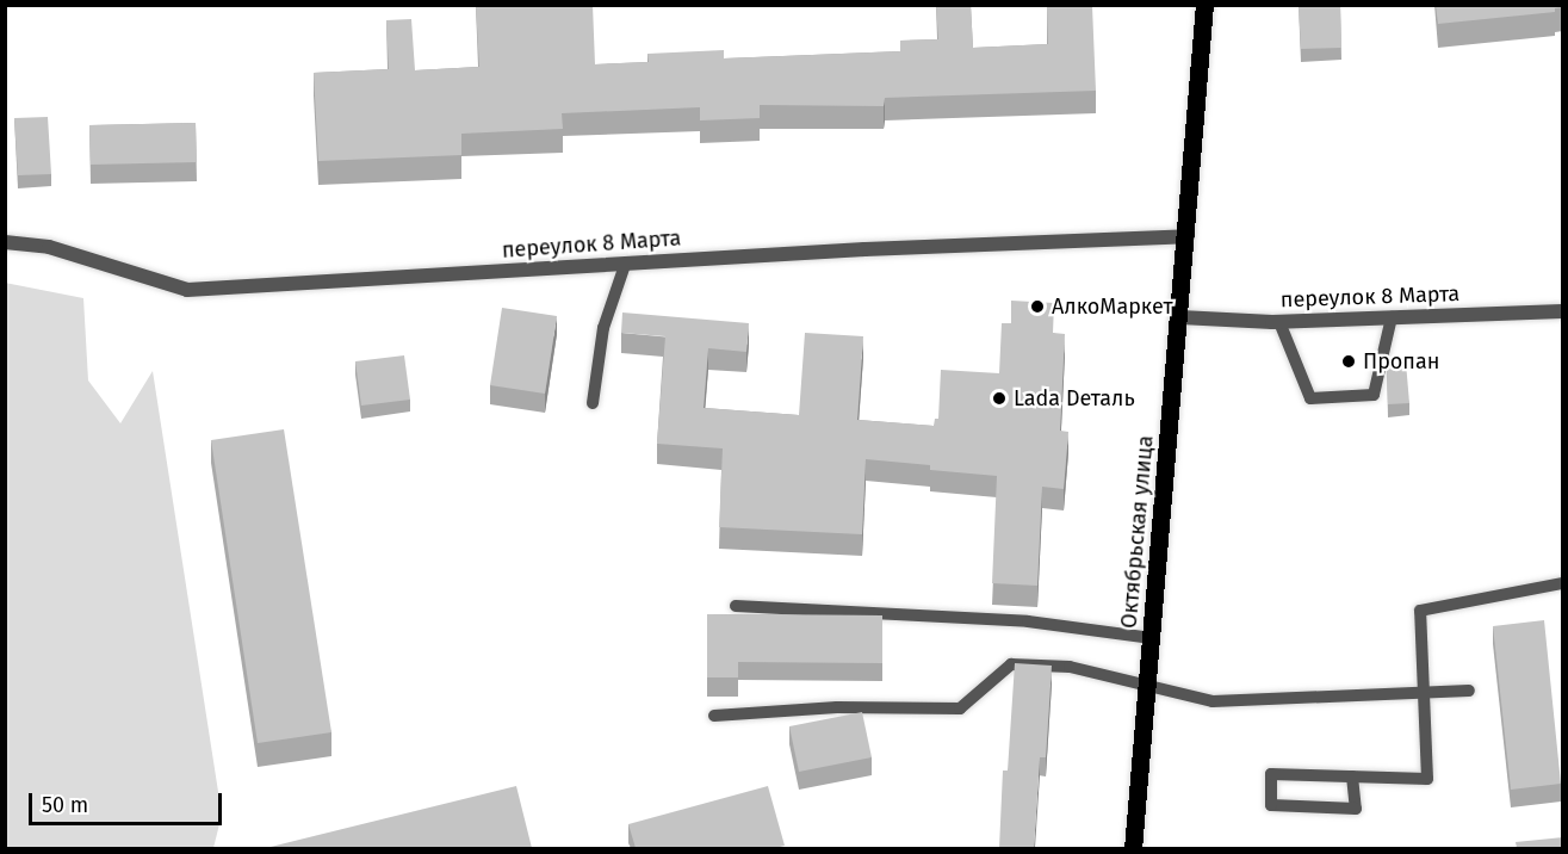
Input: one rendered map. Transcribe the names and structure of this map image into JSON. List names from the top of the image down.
{
  "streets": {
    "main road": ["Октябрьская улица"],
    "street": ["переулок 8 Марта"]
  },
  "crossings": [
    ["переулок 8 Марта", "Октябрьская улица"]
  ],
  "places": ["АлкоМаркет", "Пропан", "Lada Dеталь"],
  "scale_bar": "50 m"
}
